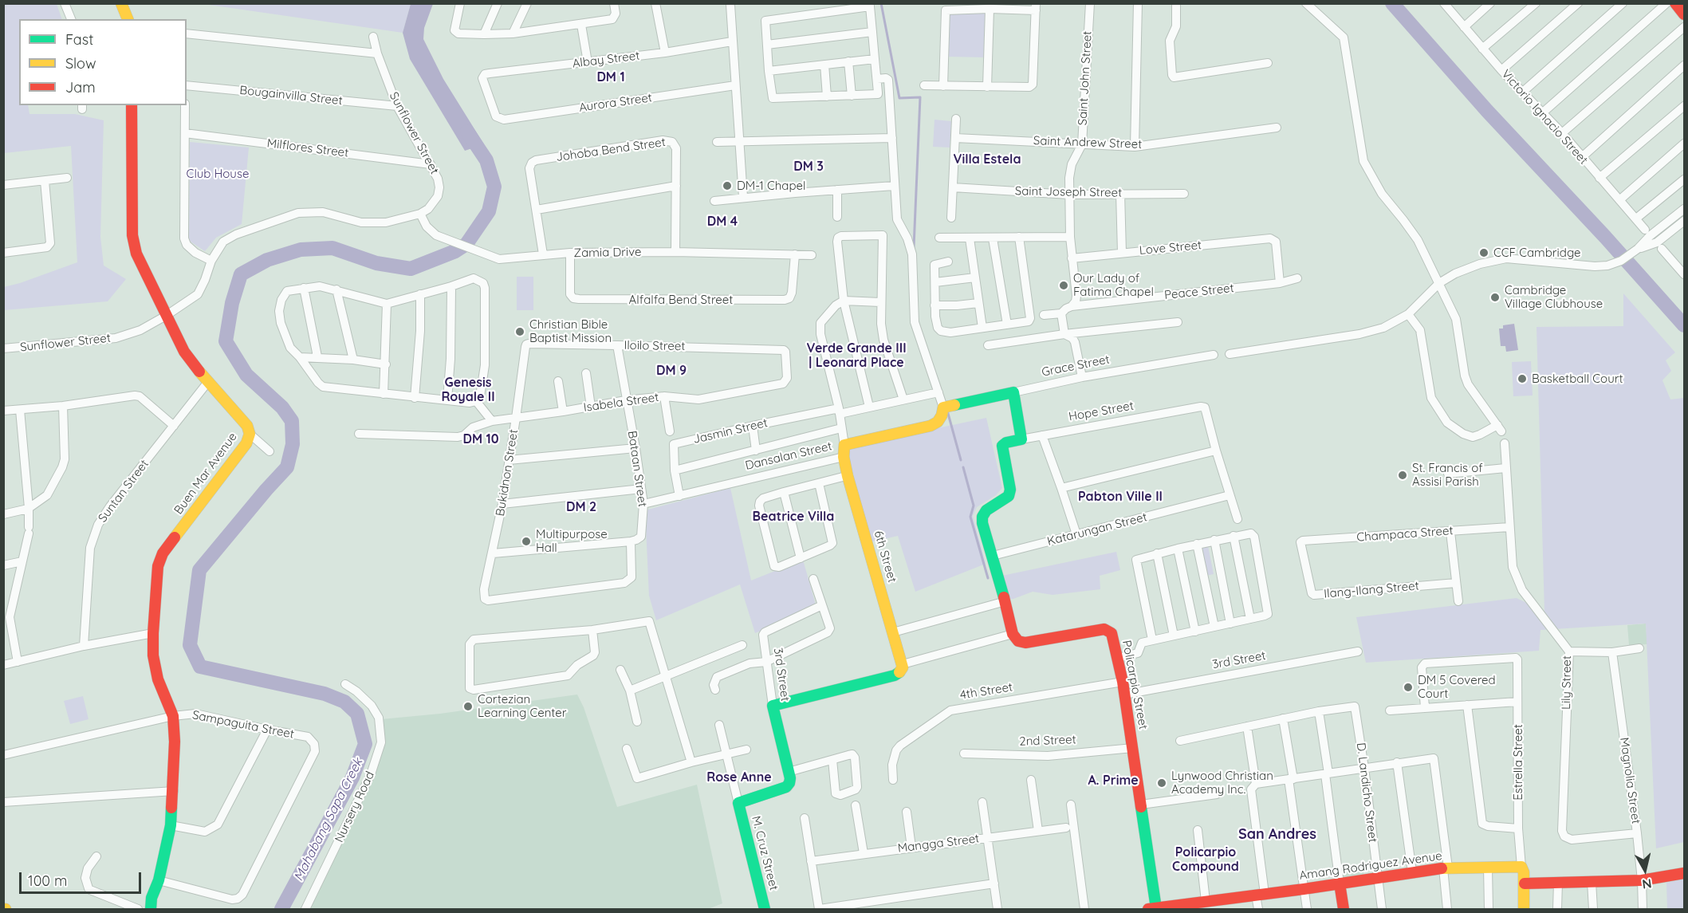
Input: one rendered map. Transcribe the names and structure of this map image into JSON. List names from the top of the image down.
{
  "streets": {
    "street": [
      "Albay Street",
      "Saint John Street",
      "Bougainvilla Street",
      "Aurora Street",
      "Victorio Ignacio Street",
      "Sunflower Street",
      "Saint Andrew Street",
      "Milflores Street",
      "Johoba Bend Street",
      "Saint Joseph Street",
      "Love Street",
      "Zamia Drive",
      "Peace Street",
      "Alfalfa Bend Street",
      "Iloilo Street",
      "Grace Street",
      "Isabela Street",
      "Hope Street",
      "Jasmin Street",
      "Dansalan Street",
      "Bataan Street",
      "Bukidnon Street",
      "Buen Mar Avenue",
      "Suntan Street",
      "Katarungan Street",
      "Champaca Street",
      "6th Street",
      "Ilang-Ilang Street",
      "3rd Street",
      "Lily Street",
      "Policarpio Street",
      "4th Street",
      "Sampaguita Street",
      "2nd Street",
      "Estrella Street",
      "Magnolia Street",
      "D. Landicho Street",
      "Nursery Road",
      "Mangga Street",
      "M. Cruz Street",
      "Amang Rodriguez Avenue"
    ]
  },
  "crossings": [
    ["Albay Street", "Aurora Street"],
    ["Saint John Street", "Saint Andrew Street"],
    ["Saint John Street", "Saint Joseph Street"],
    ["Saint John Street", "Love Street"],
    ["Saint John Street", "Peace Street"],
    ["Bougainvilla Street", "Sunflower Street"],
    ["Sunflower Street", "Milflores Street"],
    ["Sunflower Street", "Zamia Drive"],
    ["Sunflower Street", "Buen Mar Avenue"],
    ["Johoba Bend Street", "Zamia Drive"],
    ["Love Street", "Peace Street"],
    ["Zamia Drive", "Alfalfa Bend Street"],
    ["Iloilo Street", "Isabela Street"],
    ["Iloilo Street", "Bataan Street"],
    ["Iloilo Street", "Bukidnon Street"],
    ["Grace Street", "Dansalan Street"],
    ["Isabela Street", "Bataan Street"],
    ["Isabela Street", "Bukidnon Street"],
    ["Hope Street", "Katarungan Street"],
    ["Jasmin Street", "Dansalan Street"],
    ["Dansalan Street", "Bataan Street"],
    ["Dansalan Street", "6th Street"],
    ["Bataan Street", "Bukidnon Street"],
    ["Buen Mar Avenue", "Suntan Street"],
    ["Buen Mar Avenue", "Sampaguita Street"],
    ["Champaca Street", "Ilang-Ilang Street"],
    ["Champaca Street", "Lily Street"],
    ["3rd Street", "Policarpio Street"],
    ["3rd Street", "M. Cruz Street"],
    ["Lily Street", "Magnolia Street"],
    ["Policarpio Street", "4th Street"],
    ["Policarpio Street", "2nd Street"],
    ["Policarpio Street", "Amang Rodriguez Avenue"],
    ["Estrella Street", "Amang Rodriguez Avenue"],
    ["D. Landicho Street", "Amang Rodriguez Avenue"]
  ],
  "districts": [
    "DM 1",
    "Villa Estela",
    "DM 3",
    "DM 4",
    "Verde Grande III | Leonard Place",
    "DM 9",
    "Genesis Royale II",
    "DM 10",
    "Pabton Ville II",
    "DM 2",
    "Beatrice Villa",
    "Rose Anne",
    "A. Prime",
    "San Andres",
    "Policarpio Compound"
  ],
  "water": ["Mahabang Sapa Creek"],
  "parks": ["Club House"],
  "places": [
    "DM-1 Chapel",
    "CCF Cambridge",
    "Our Lady of Fatima Chapel",
    "Cambridge Village Clubhouse",
    "Christian Bible Baptist Mission",
    "Basketball Court",
    "St. Francis of Assisi Parish",
    "Multipurpose Hall",
    "DM 5 Covered Court",
    "Cortezian Learning Center",
    "Lynwood Christian Academy Inc."
  ],
  "legend": ["Fast", "Slow", "Jam"],
  "scale_bar": "100 m",
  "north": "bottom"
}
